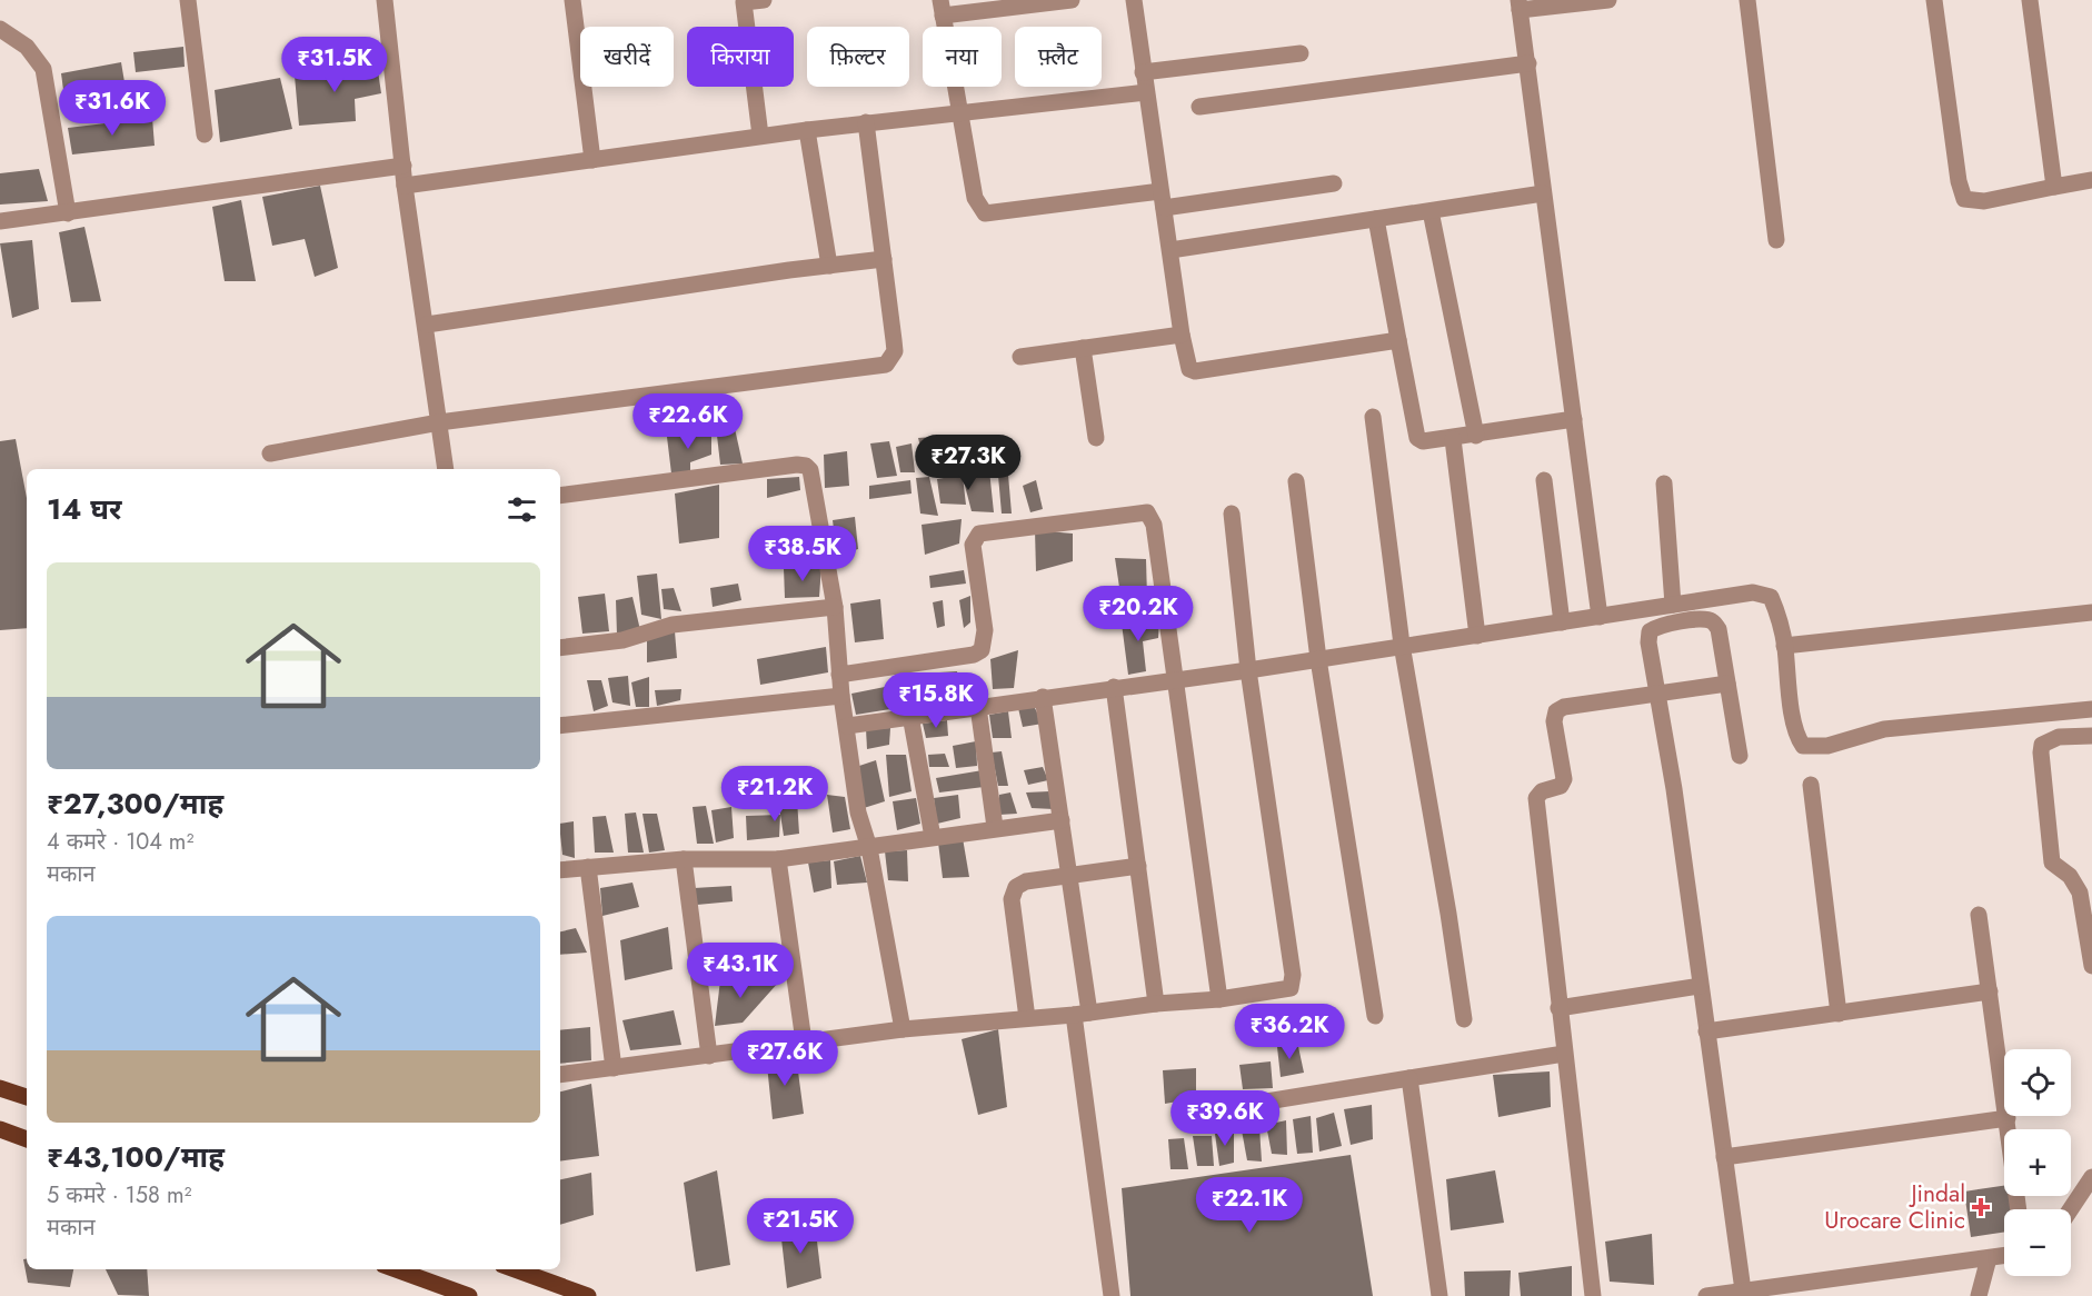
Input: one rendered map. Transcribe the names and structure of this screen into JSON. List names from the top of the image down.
{
  "places": {
    "health": ["Jindal Urocare Clinic"]
  },
  "page": {
    "chip": [
      "खरीदें",
      "किराया",
      "फ़िल्टर",
      "नया",
      "फ़्लैट"
    ],
    "price": [
      "₹31.5K",
      "₹31.6K",
      "₹22.6K",
      "₹27.3K",
      "₹38.5K",
      "₹20.2K",
      "₹15.8K",
      "₹21.2K",
      "₹43.1K",
      "₹36.2K",
      "₹27.6K",
      "₹39.6K",
      "₹22.1K",
      "₹21.5K"
    ],
    "heading": "14 घर",
    "list": [
      {
        "name": "₹27,300/माह",
        "note": "4 कमरे · 104 m² · मकान"
      },
      {
        "name": "₹43,100/माह",
        "note": "5 कमरे · 158 m² · मकान"
      }
    ],
    "map_buttons": ["+", "−"]
  }
}
